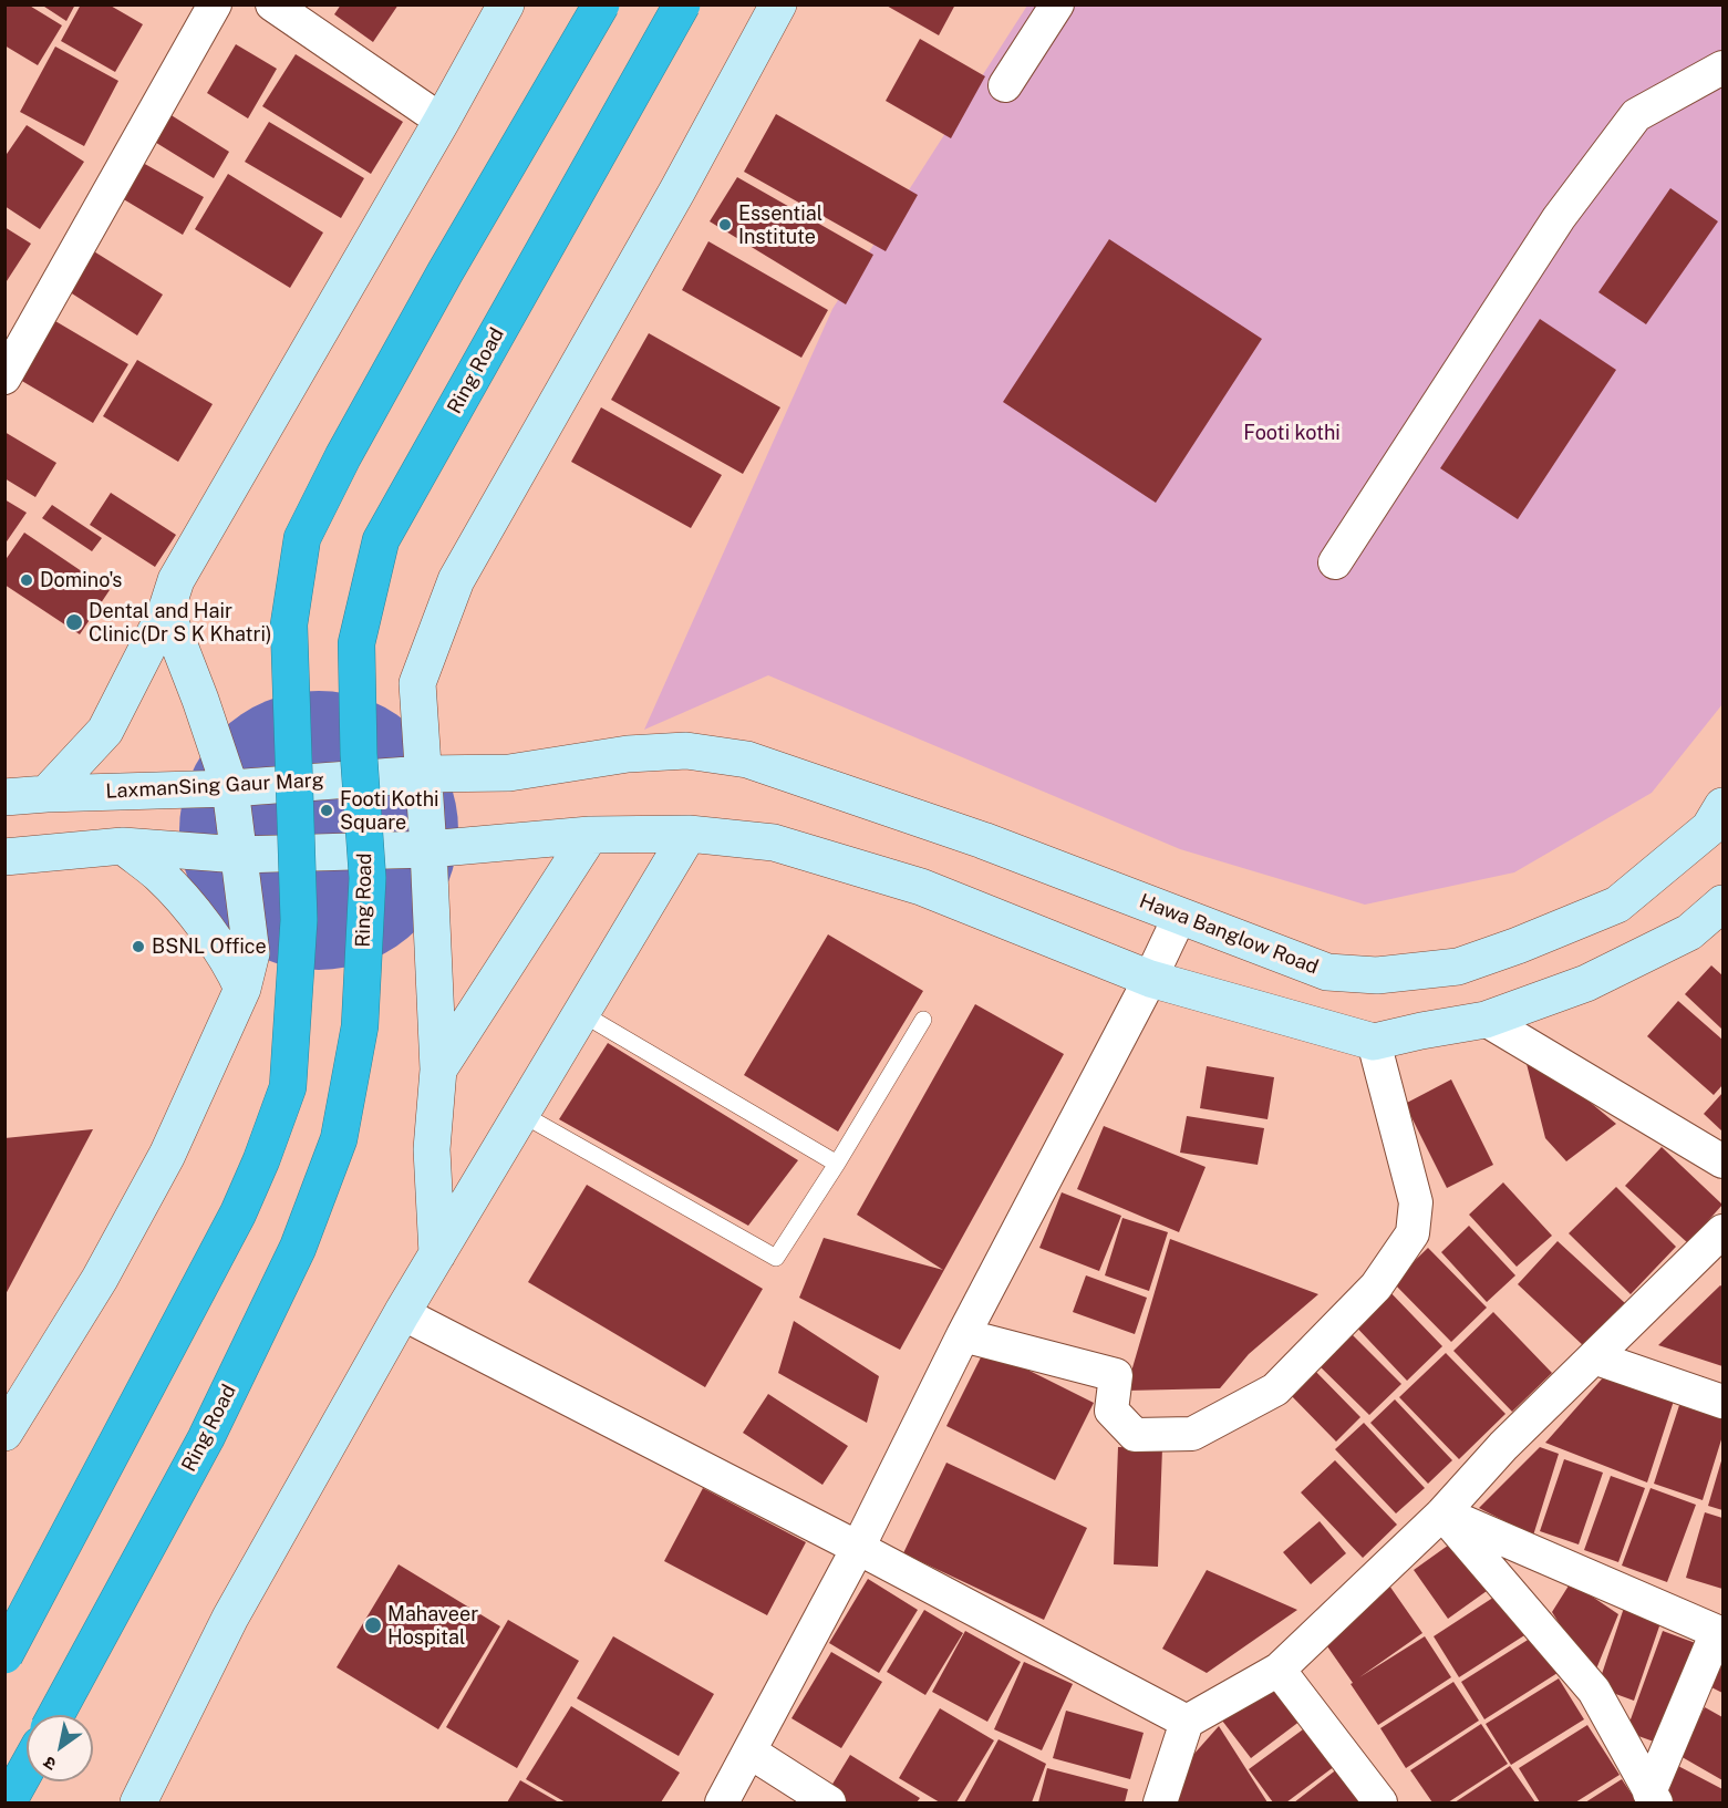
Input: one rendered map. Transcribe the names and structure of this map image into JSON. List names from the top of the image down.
{
  "streets": {
    "highway": ["Ring Road"],
    "street": ["LaxmanSing Gaur Marg", "Hawa Banglow Road"]
  },
  "crossings": [
    ["LaxmanSing Gaur Marg", "Hawa Banglow Road"]
  ],
  "parks": ["Footi kothi"],
  "places": [
    "Essential Institute",
    "Domino's",
    "Dental and Hair Clinic(Dr S K Khatri)",
    "Footi Kothi Square",
    "BSNL Office",
    "Mahaveer Hospital"
  ],
  "north": "bottom left"
}
